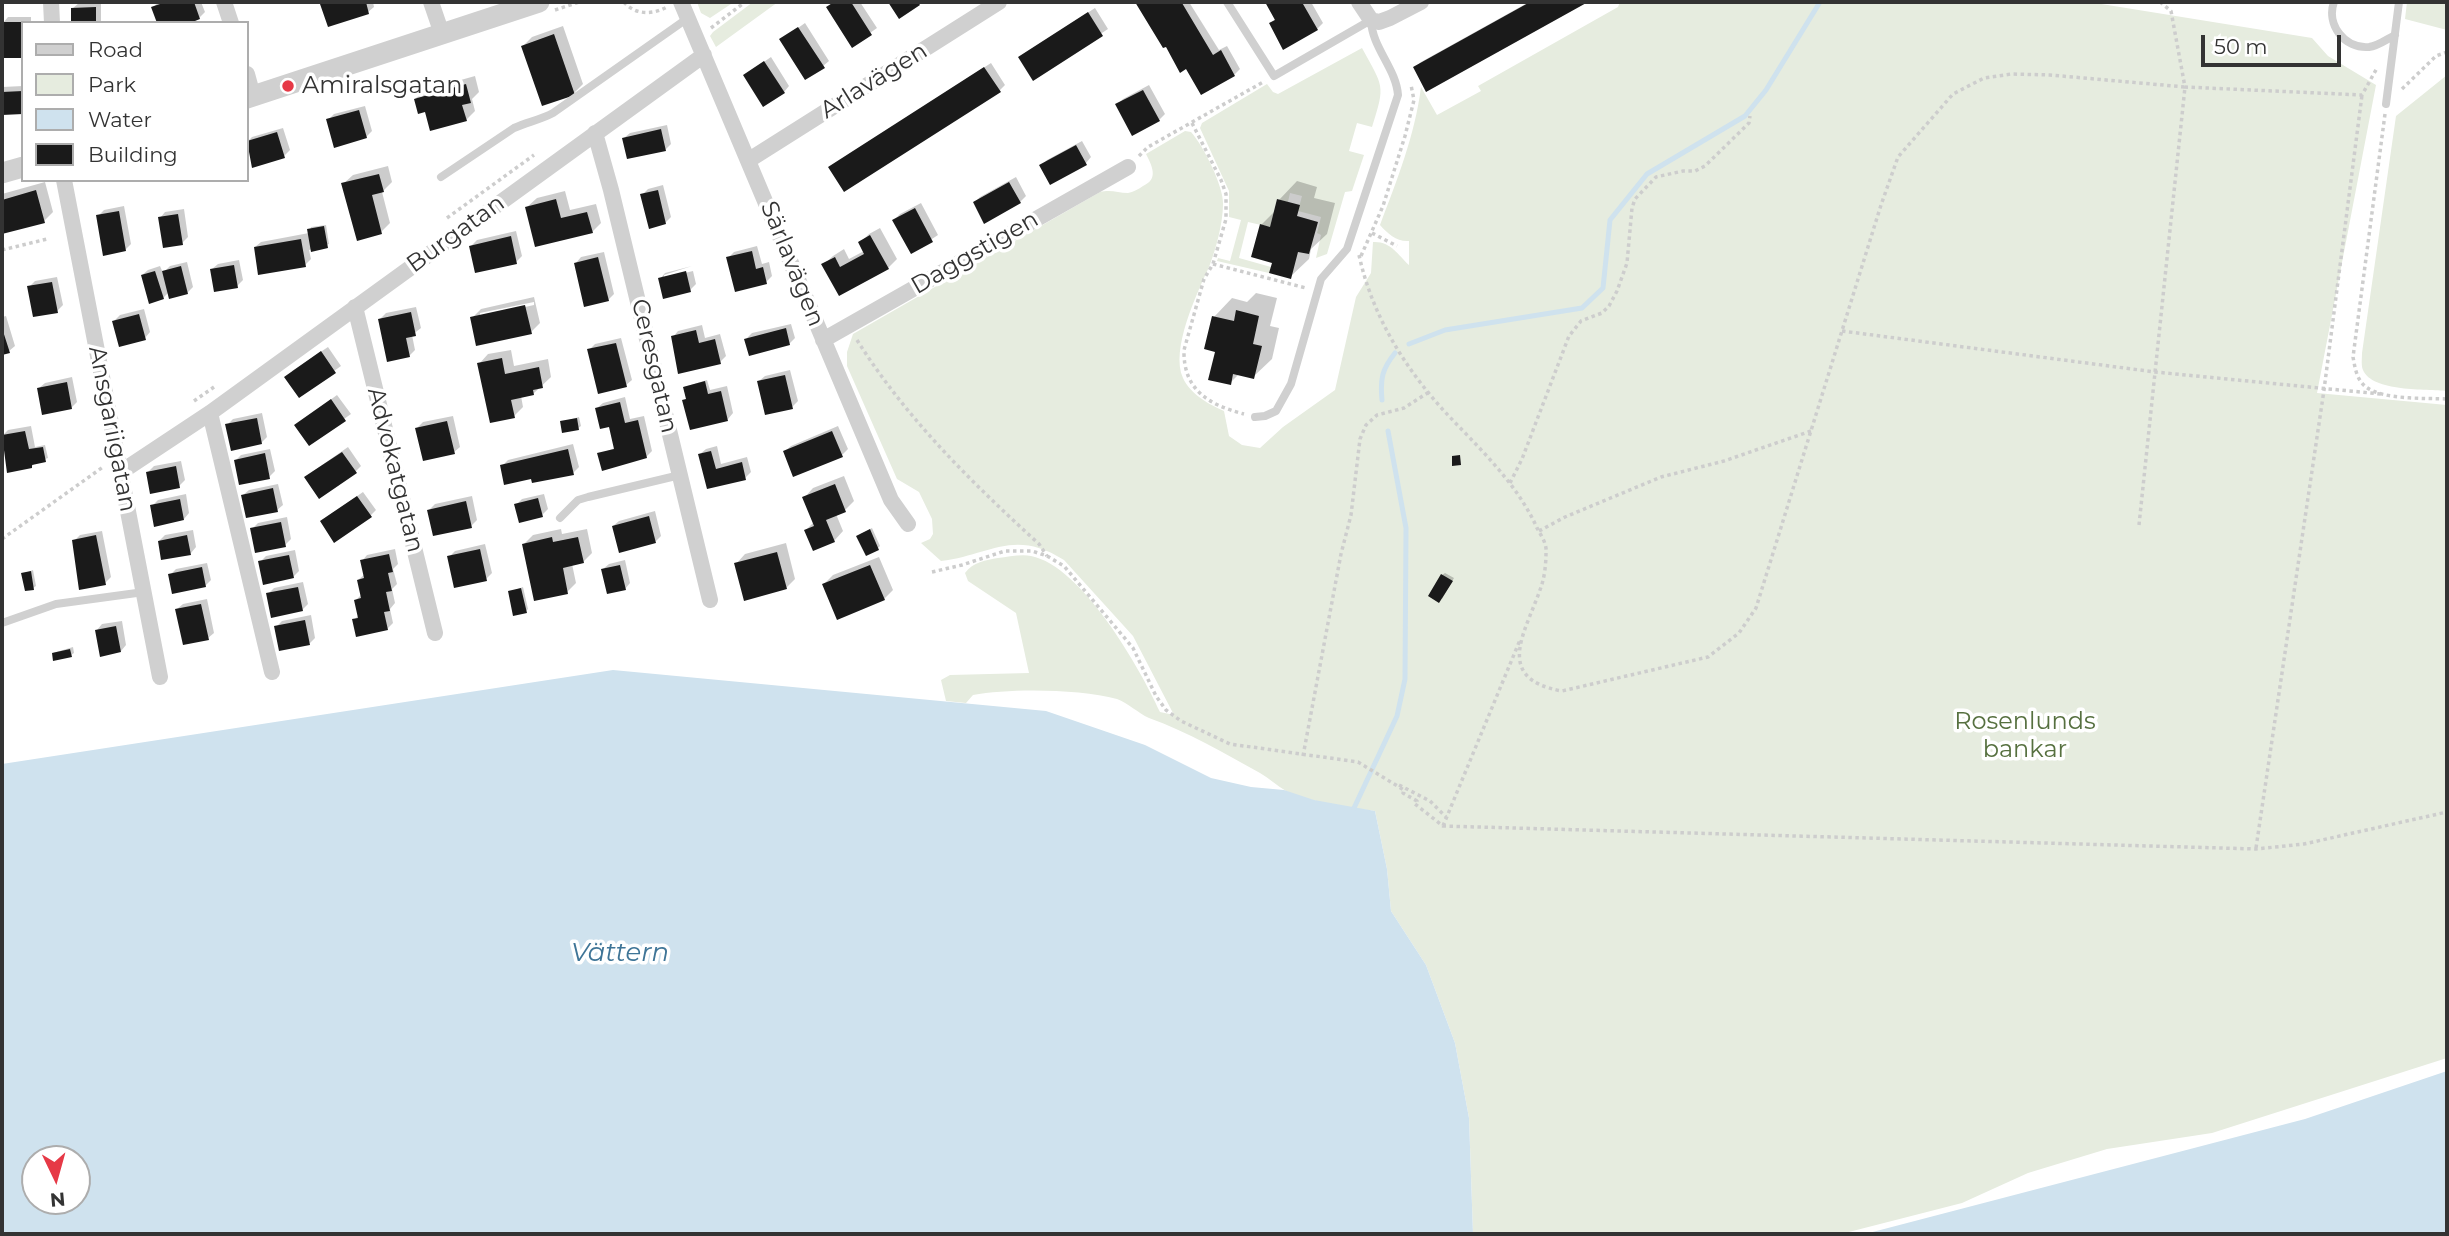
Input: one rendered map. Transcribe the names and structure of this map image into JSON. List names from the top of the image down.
{
  "streets": {
    "street": [
      "Arlavägen",
      "Burgatan",
      "Daggstigen",
      "Särlavägen",
      "Ceresgatan",
      "Ansgariigatan",
      "Advokatgatan"
    ]
  },
  "crossings": [
    ["Arlavägen", "Särlavägen"],
    ["Burgatan", "Särlavägen"],
    ["Burgatan", "Ceresgatan"],
    ["Burgatan", "Ansgariigatan"],
    ["Burgatan", "Advokatgatan"],
    ["Daggstigen", "Särlavägen"]
  ],
  "water": ["Vättern"],
  "parks": ["Rosenlunds bankar"],
  "places": ["Amiralsgatan"],
  "legend": [
    "Road",
    "Park",
    "Water",
    "Building"
  ],
  "scale_bar": "50 m",
  "north": "bottom"
}
